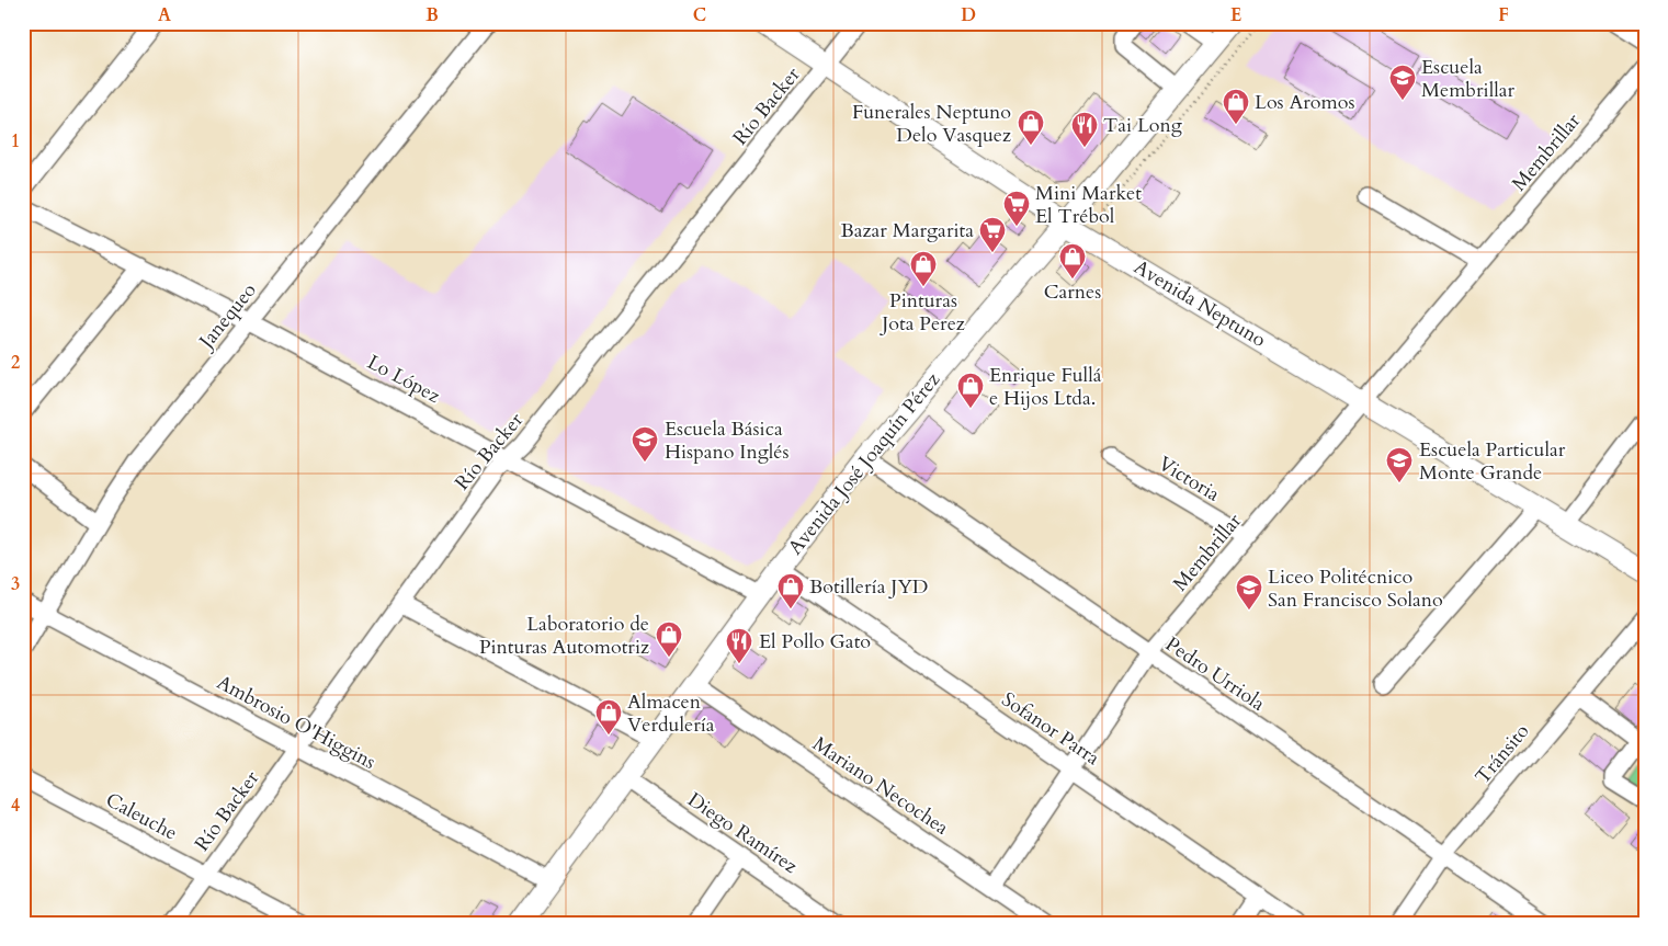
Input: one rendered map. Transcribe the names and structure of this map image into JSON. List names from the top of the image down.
{
  "streets": {
    "main road": ["Avenida Neptuno", "Avenida José Joaquín Pérez"],
    "street": [
      "Río Backer",
      "Membrillar",
      "Janequeo",
      "Lo López",
      "Victoria",
      "Pedro Urriola",
      "Ambrosio O'Higgins",
      "Sofanor Parra",
      "Tránsito",
      "Mariano Necochea",
      "Caleuche",
      "Diego Ramírez"
    ]
  },
  "crossings": [
    ["Río Backer", "Avenida Neptuno"],
    ["Río Backer", "Lo López"],
    ["Río Backer", "Ambrosio O'Higgins"],
    ["Río Backer", "Caleuche"],
    ["Membrillar", "Avenida Neptuno"],
    ["Membrillar", "Victoria"],
    ["Membrillar", "Pedro Urriola"],
    ["Membrillar", "Sofanor Parra"],
    ["Membrillar", "Mariano Necochea"],
    ["Avenida Neptuno", "Avenida José Joaquín Pérez"],
    ["Janequeo", "Lo López"],
    ["Janequeo", "Ambrosio O'Higgins"],
    ["Lo López", "Avenida José Joaquín Pérez"],
    ["Avenida José Joaquín Pérez", "Pedro Urriola"],
    ["Avenida José Joaquín Pérez", "Ambrosio O'Higgins"],
    ["Avenida José Joaquín Pérez", "Sofanor Parra"],
    ["Avenida José Joaquín Pérez", "Mariano Necochea"],
    ["Avenida José Joaquín Pérez", "Diego Ramírez"],
    ["Pedro Urriola", "Tránsito"]
  ],
  "places": {
    "school or university": [
      "Escuela Membrillar",
      "Escuela Básica Hispano Inglés",
      "Escuela Particular Monte Grande",
      "Liceo Politécnico San Francisco Solano"
    ],
    "shop": [
      "Los Aromos",
      "Funerales Neptuno Delo Vasquez",
      "Carnes",
      "Pinturas Jota Perez",
      "Enrique Fullá e Hijos Ltda.",
      "Botillería JYD",
      "Laboratorio de Pinturas Automotriz",
      "Almacen Verdulería"
    ],
    "restaurant": ["Tai Long", "El Pollo Gato"],
    "supermarket": ["Mini Market El Trébol", "Bazar Margarita"]
  },
  "grid": {
    "columns": [
      "A",
      "B",
      "C",
      "D",
      "E",
      "F"
    ],
    "rows": [
      "1",
      "2",
      "3",
      "4"
    ]
  }
}
